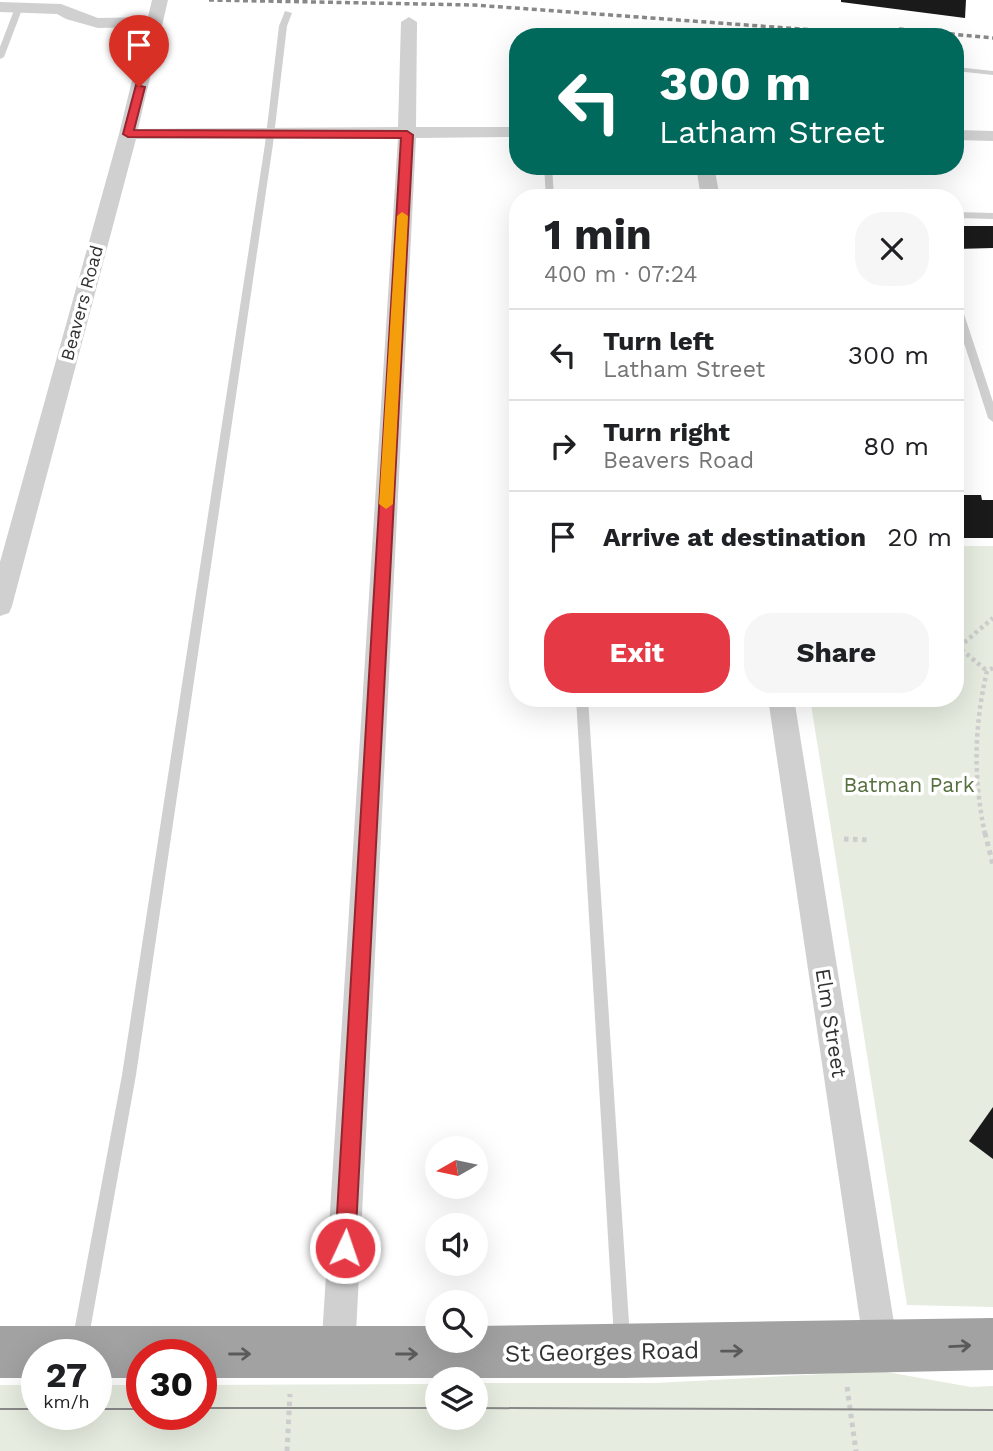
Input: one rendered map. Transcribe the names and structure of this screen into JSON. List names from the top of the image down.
{
  "streets": {
    "highway": ["St Georges Road"],
    "street": ["Beavers Road", "Elm Street"]
  },
  "crossings": [
    ["Elm Street", "St Georges Road"]
  ],
  "one_way": ["St Georges Road"],
  "parks": ["Batman Park"],
  "north": "left",
  "page": {
    "turn": ["300 m", "Latham Street"],
    "heading": ["1 min", "400 m · 07:24"],
    "list": [
      {
        "name": "Turn left",
        "note": "Latham Street",
        "value": "300 m"
      },
      {
        "name": "Turn right",
        "note": "Beavers Road",
        "value": "80 m"
      },
      {
        "name": "Arrive at destination",
        "value": "20 m"
      }
    ],
    "buttons": ["Exit", "Share"],
    "speed": "27 km/h",
    "limit": "30"
  }
}
